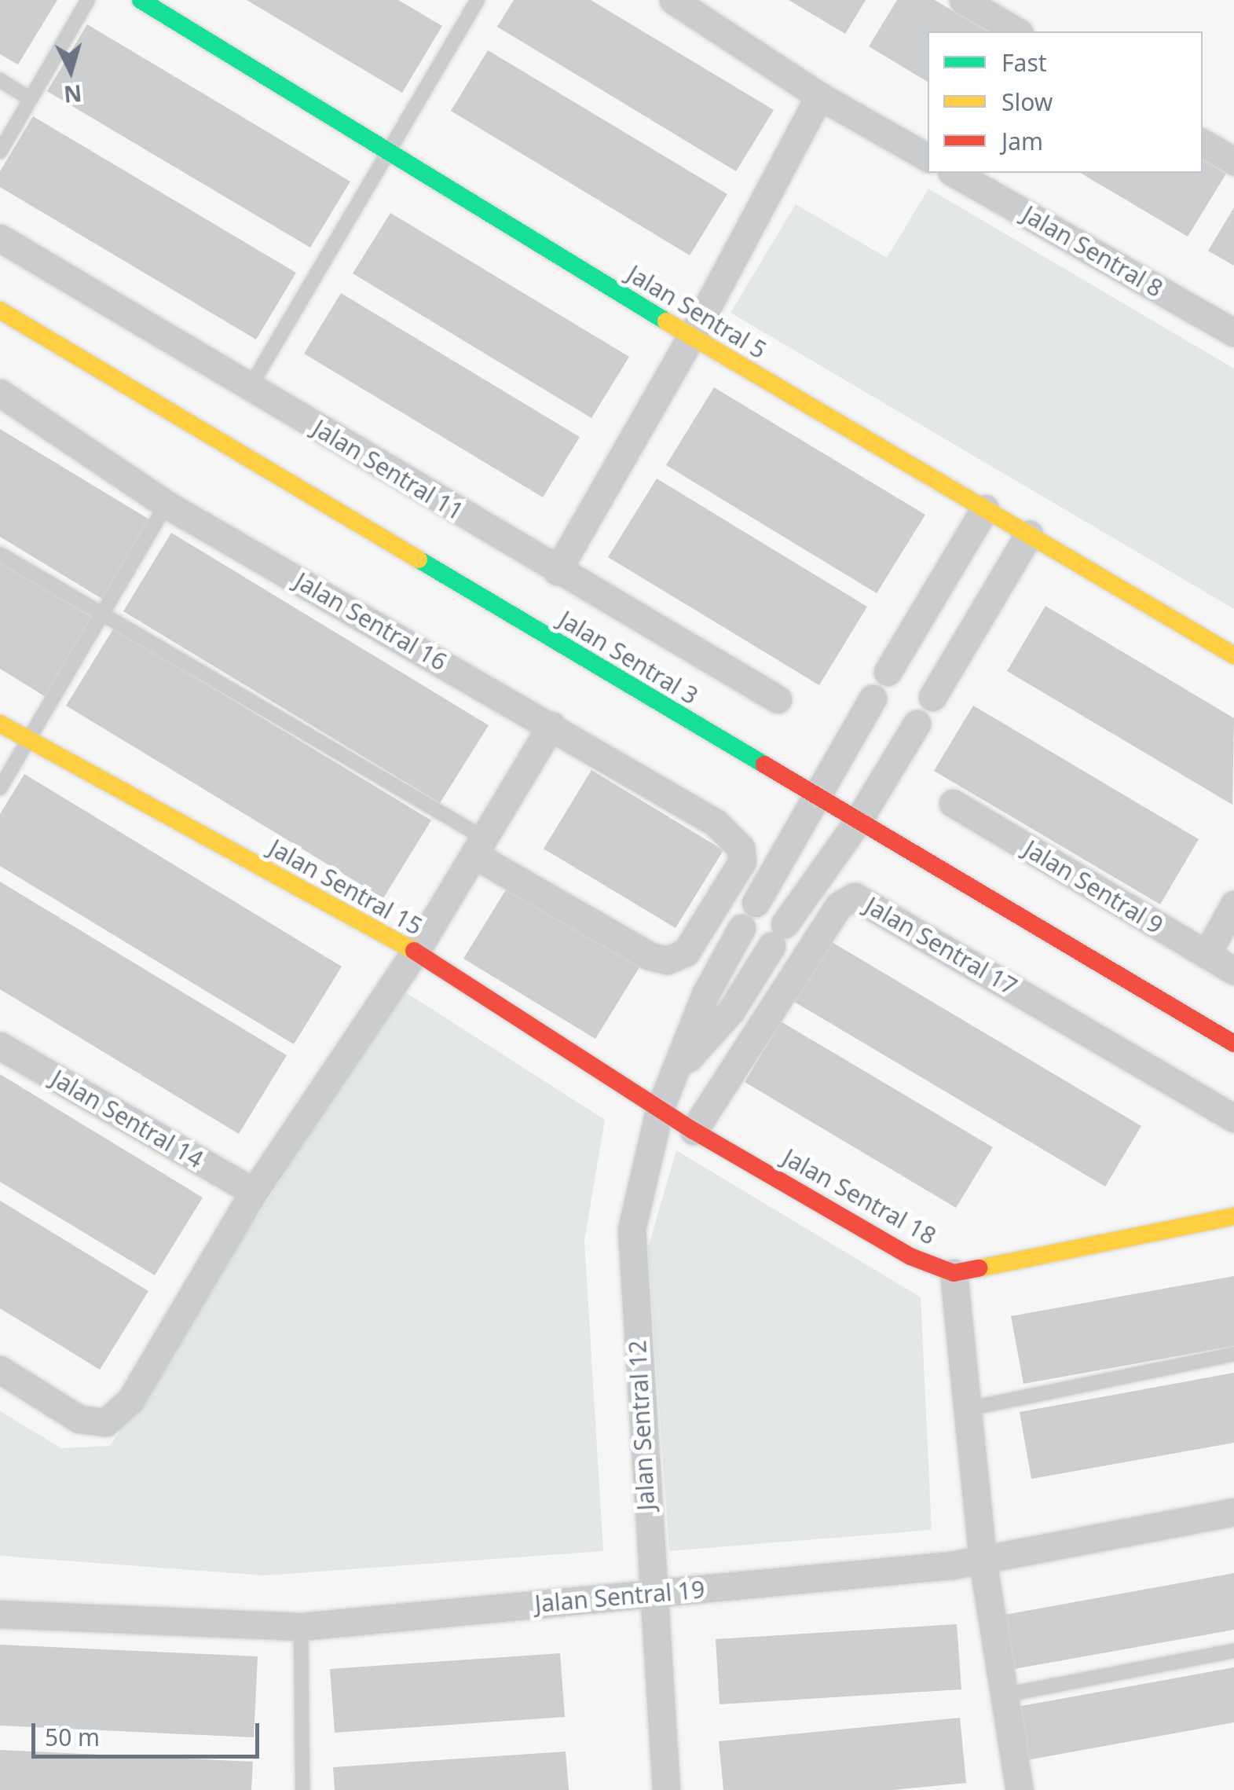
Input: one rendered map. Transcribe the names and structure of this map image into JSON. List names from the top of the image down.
{
  "streets": {
    "street": [
      "Jalan Sentral 8",
      "Jalan Sentral 5",
      "Jalan Sentral 11",
      "Jalan Sentral 16",
      "Jalan Sentral 3",
      "Jalan Sentral 15",
      "Jalan Sentral 9",
      "Jalan Sentral 17",
      "Jalan Sentral 14",
      "Jalan Sentral 18",
      "Jalan Sentral 12",
      "Jalan Sentral 19"
    ]
  },
  "crossings": [
    ["Jalan Sentral 3", "Jalan Sentral 12"],
    ["Jalan Sentral 15", "Jalan Sentral 18"],
    ["Jalan Sentral 15", "Jalan Sentral 12"],
    ["Jalan Sentral 17", "Jalan Sentral 18"],
    ["Jalan Sentral 18", "Jalan Sentral 12"],
    ["Jalan Sentral 12", "Jalan Sentral 19"]
  ],
  "legend": ["Fast", "Slow", "Jam"],
  "scale_bar": "50 m",
  "north": "bottom"
}
